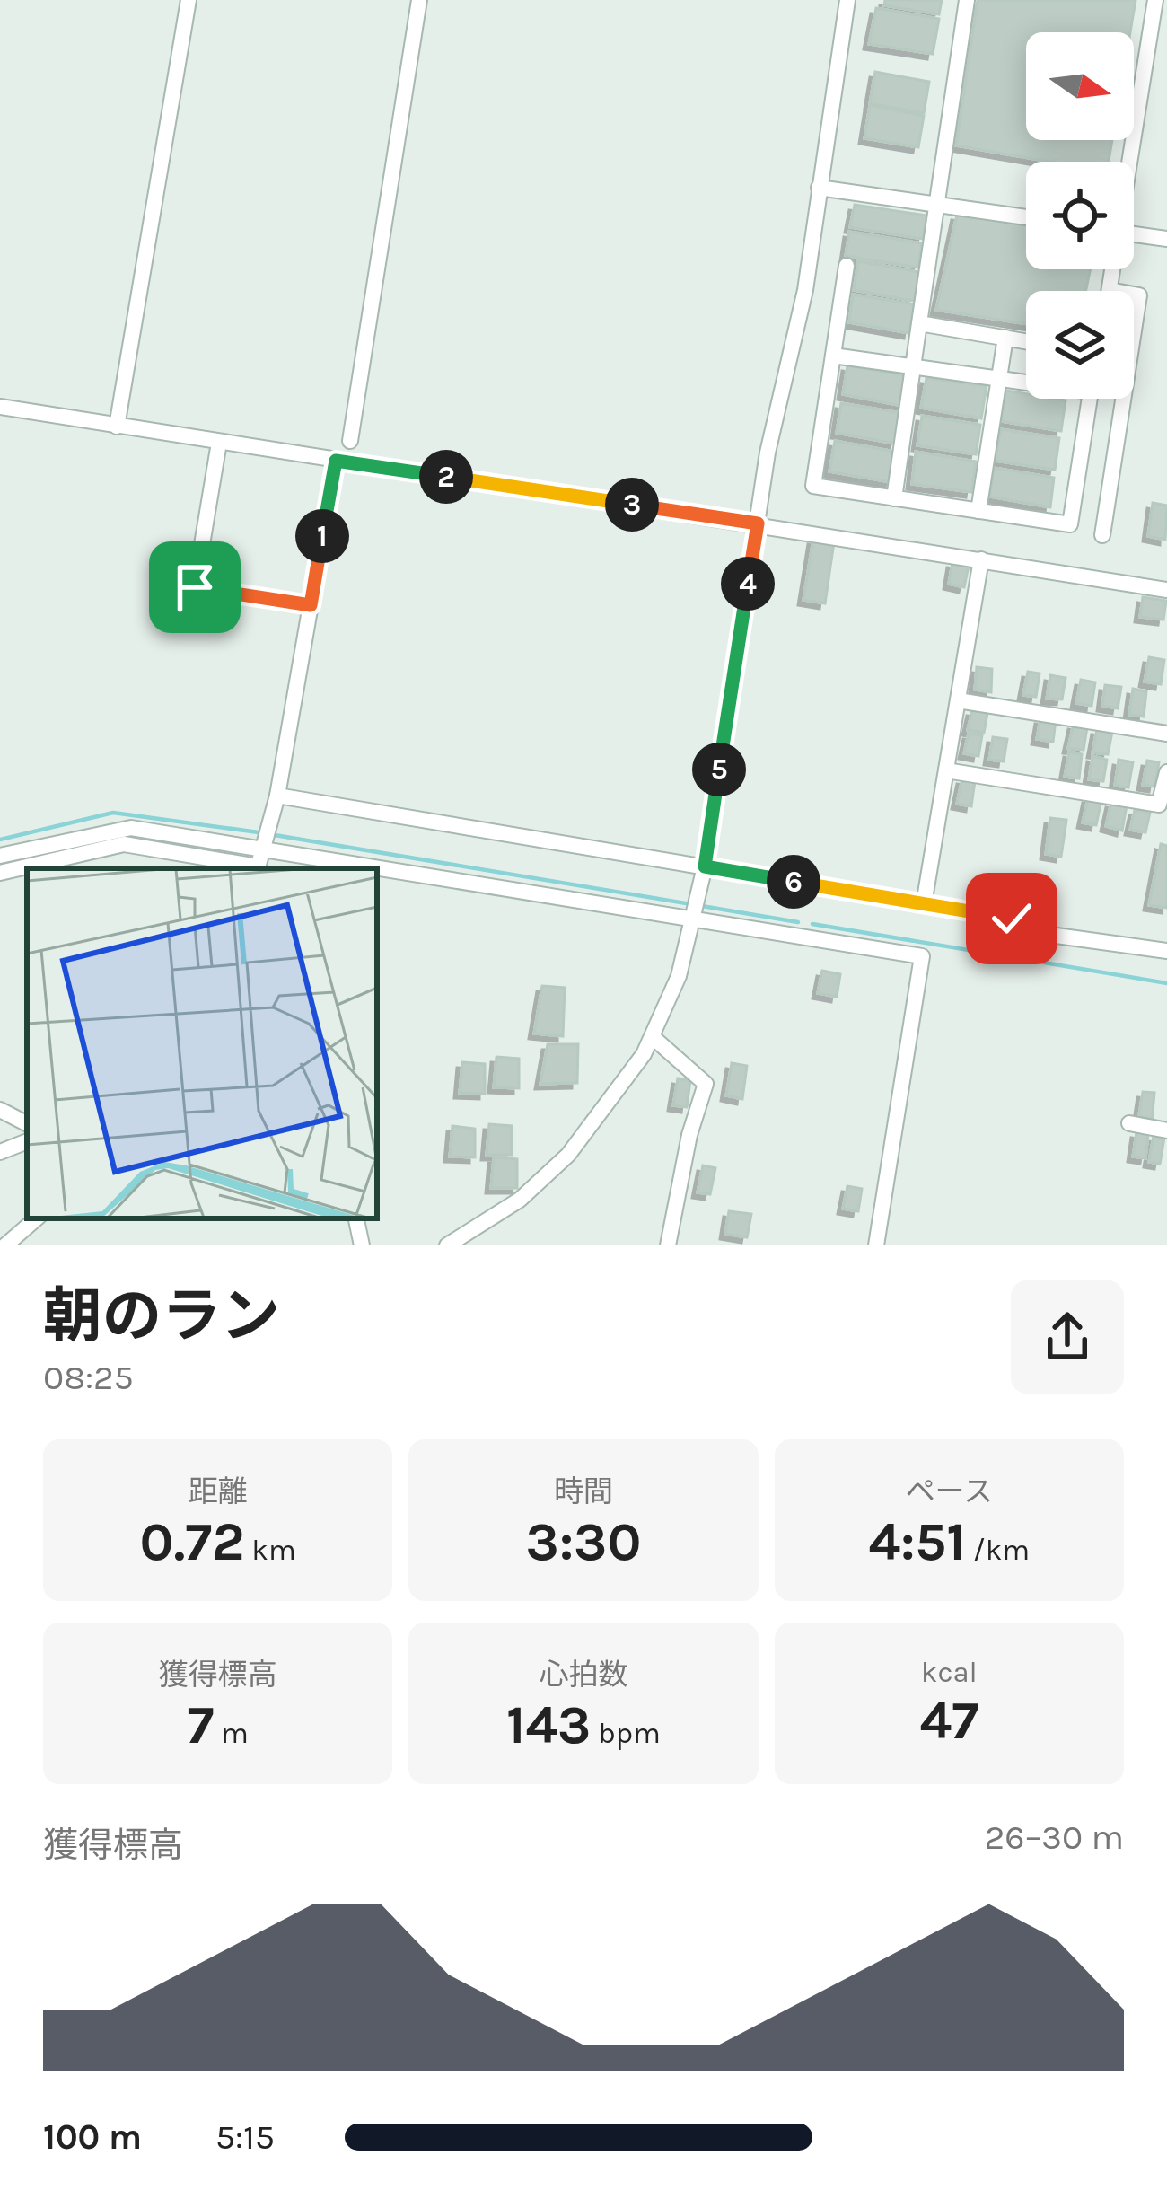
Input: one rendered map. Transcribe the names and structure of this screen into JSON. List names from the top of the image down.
{
  "north": "right",
  "page": {
    "pins": [
      "2",
      "3",
      "1",
      "4",
      "5",
      "6"
    ],
    "heading": ["朝のラン", "08:25"],
    "stats": [
      ["距離", "0.72 km"],
      ["時間", "3:30"],
      ["ペース", "4:51 /km"],
      ["獲得標高", "7 m"],
      ["心拍数", "143 bpm"],
      ["kcal", "47"]
    ],
    "chart": ["獲得標高", "26–30 m"],
    "list": [
      {
        "name": "100 m",
        "note": "5:15"
      }
    ]
  }
}
